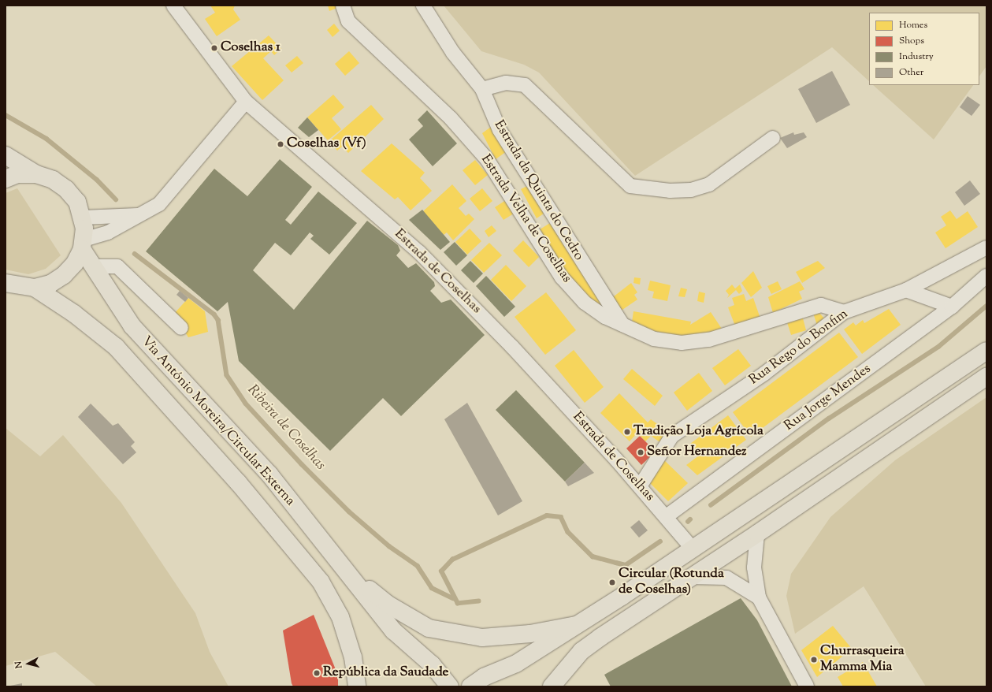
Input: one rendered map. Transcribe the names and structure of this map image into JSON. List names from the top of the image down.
{
  "streets": {
    "main road": ["Via António Moreira/Circular Externa"],
    "street": [
      "Estrada da Quinta do Cedro",
      "Estrada Velha de Coselhas",
      "Estrada de Coselhas",
      "Rua Rego do Bonfim",
      "Rua Jorge Mendes"
    ]
  },
  "crossings": [
    ["Estrada da Quinta do Cedro", "Estrada Velha de Coselhas"],
    ["Estrada Velha de Coselhas", "Rua Rego do Bonfim"],
    ["Estrada de Coselhas", "Rua Rego do Bonfim"],
    ["Estrada de Coselhas", "Rua Jorge Mendes"]
  ],
  "water": ["Ribeira de Coselhas"],
  "places": [
    "Coselhas 1",
    "Coselhas (Vf)",
    "Tradição Loja Agrícola",
    "Señor Hernandez",
    "Circular (Rotunda de Coselhas)",
    "Churrasqueira Mamma Mia",
    "República da Saudade"
  ],
  "legend": [
    "Homes",
    "Shops",
    "Industry",
    "Other"
  ],
  "north": "left"
}
